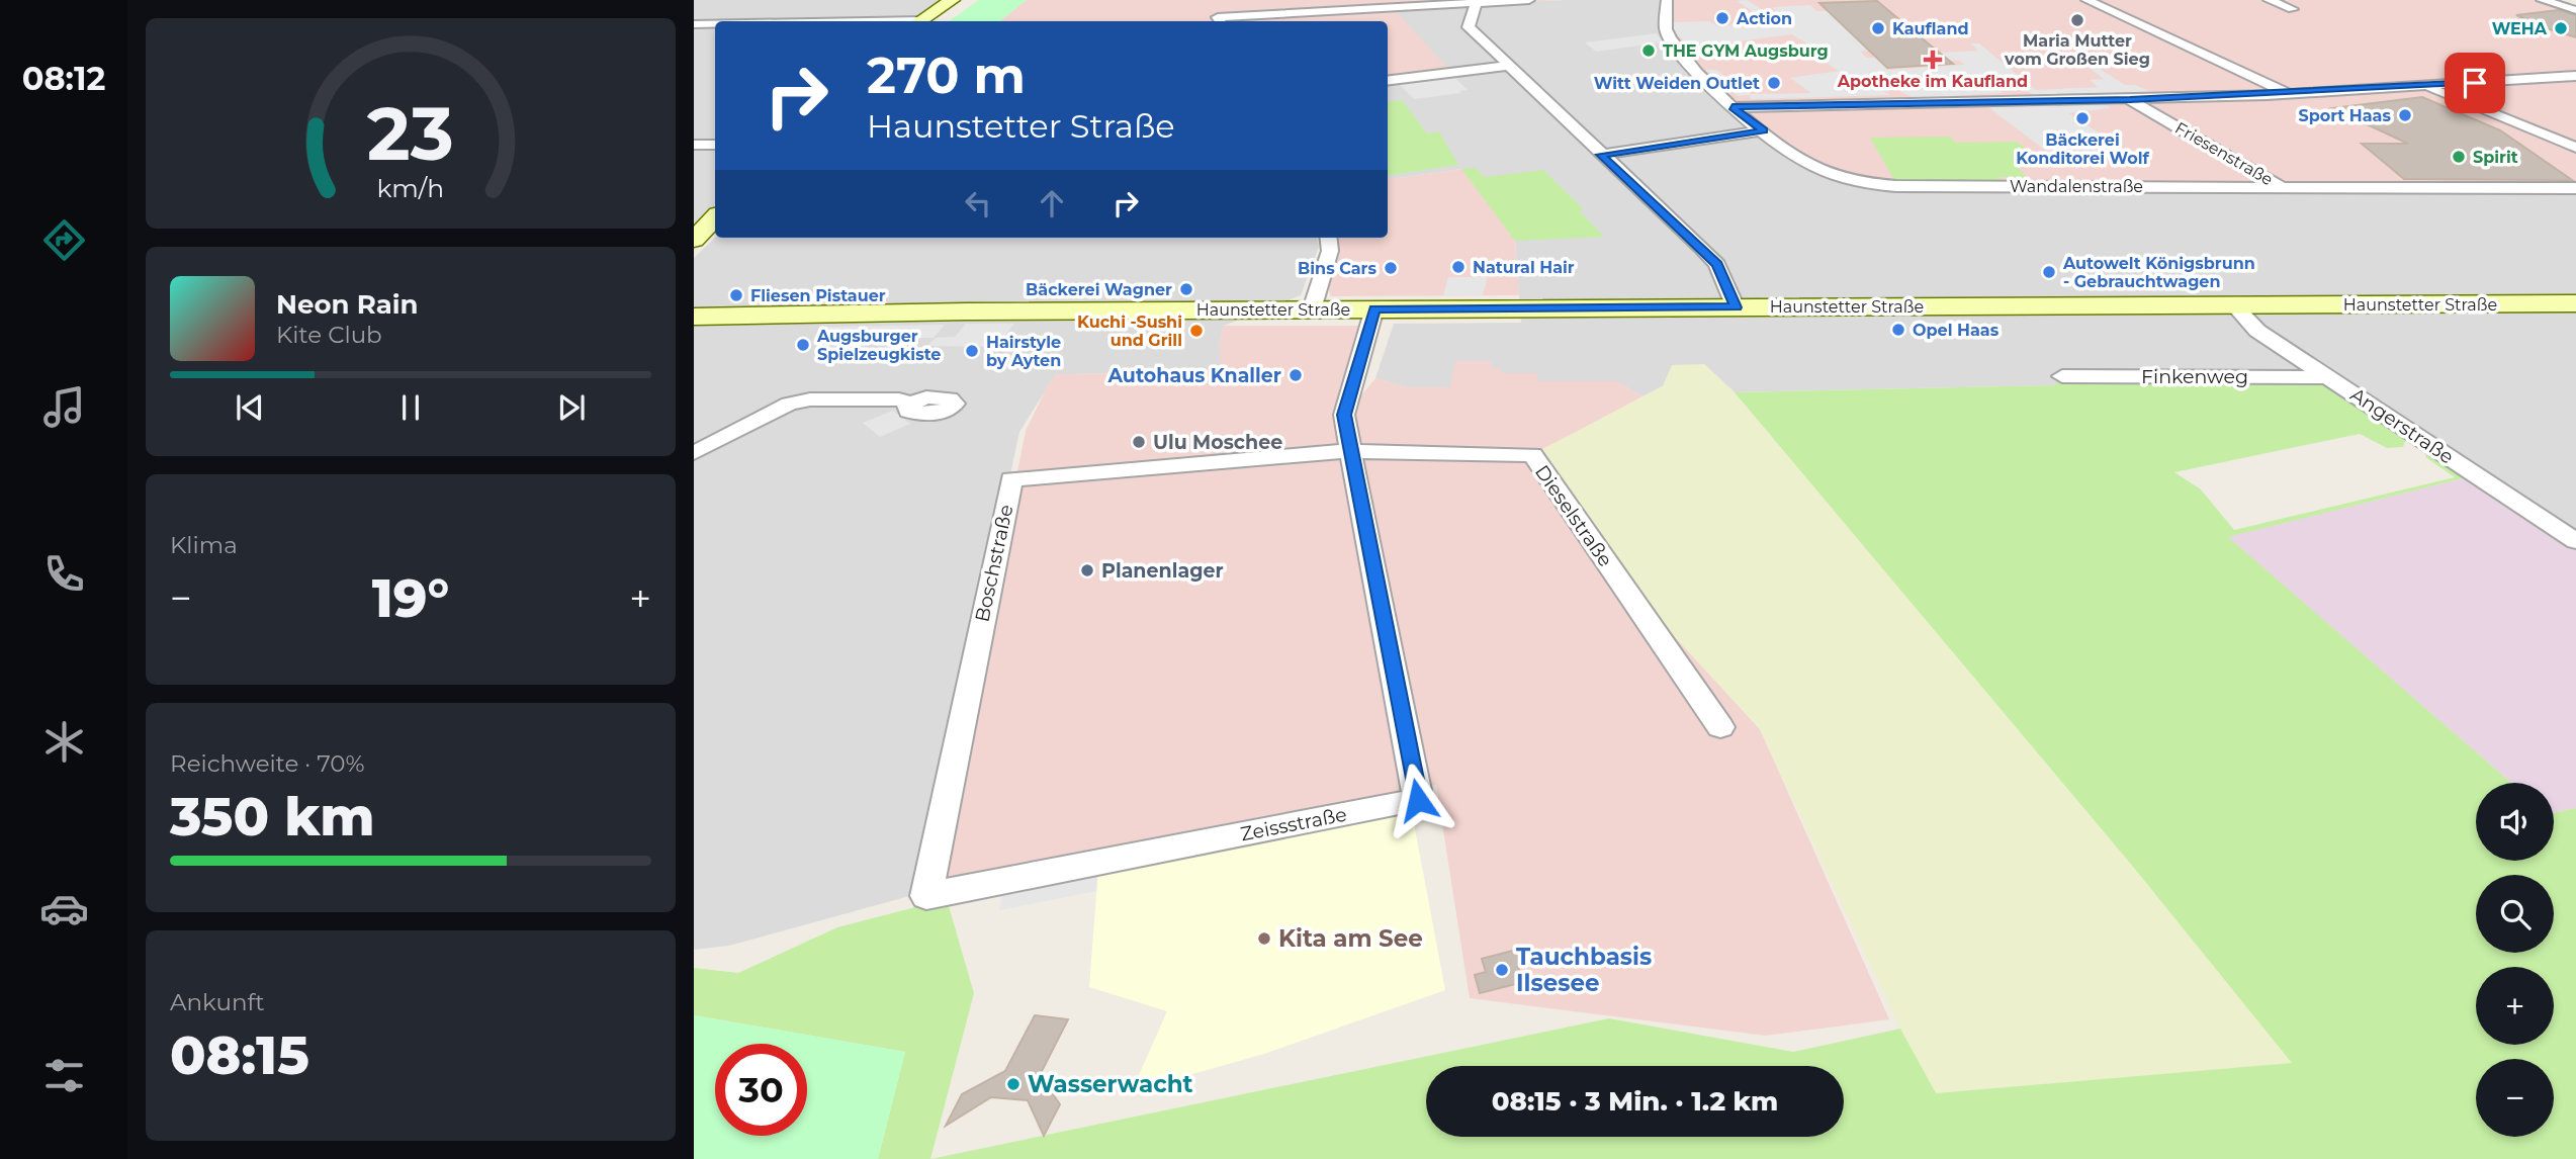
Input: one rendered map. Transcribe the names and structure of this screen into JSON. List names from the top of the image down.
{
  "streets": {
    "main road": ["Haunstetter Straße"],
    "street": [
      "Friesenstraße",
      "Wandalenstraße",
      "Finkenweg",
      "Angerstraße",
      "Dieselstraße",
      "Boschstraße",
      "Zeissstraße"
    ]
  },
  "crossings": [
    ["Friesenstraße", "Wandalenstraße"],
    ["Haunstetter Straße", "Angerstraße"],
    ["Haunstetter Straße", "Zeissstraße"],
    ["Finkenweg", "Angerstraße"],
    ["Dieselstraße", "Boschstraße"],
    ["Dieselstraße", "Zeissstraße"],
    ["Boschstraße", "Zeissstraße"]
  ],
  "places": {
    "other": [
      "Action",
      "Maria Mutter vom Großen Sieg",
      "Kaufland",
      "WEHA",
      "THE GYM Augsburg",
      "Witt Weiden Outlet",
      "Sport Haas",
      "Bäckerei Konditorei Wolf",
      "Spirit",
      "Natural Hair",
      "Bins Cars",
      "Autowelt Königsbrunn - Gebrauchtwagen",
      "Bäckerei Wagner",
      "Fliesen Pistauer",
      "Opel Haas",
      "Kuchi -Sushi und Grill",
      "Augsburger Spielzeugkiste",
      "Hairstyle by Ayten",
      "Autohaus Knaller",
      "Ulu Moschee",
      "Planenlager",
      "Kita am See",
      "Tauchbasis Ilsesee",
      "Wasserwacht"
    ],
    "health": ["Apotheke im Kaufland"]
  },
  "page": {
    "tabs": "08:12",
    "turn": ["270 m", "Haunstetter Straße"],
    "song": ["Neon Rain", "Kite Club"],
    "tile": [
      "Klima",
      ["Reichweite · 70%", "350 km"],
      ["Ankunft", "08:15"]
    ],
    "heat": ["−", "19°", "+"],
    "map_buttons": ["+", "−"],
    "limit": "30",
    "trip": "08:15 · 3 Min. · 1.2 km",
    "gauge": ["23", "km/h"]
  }
}
